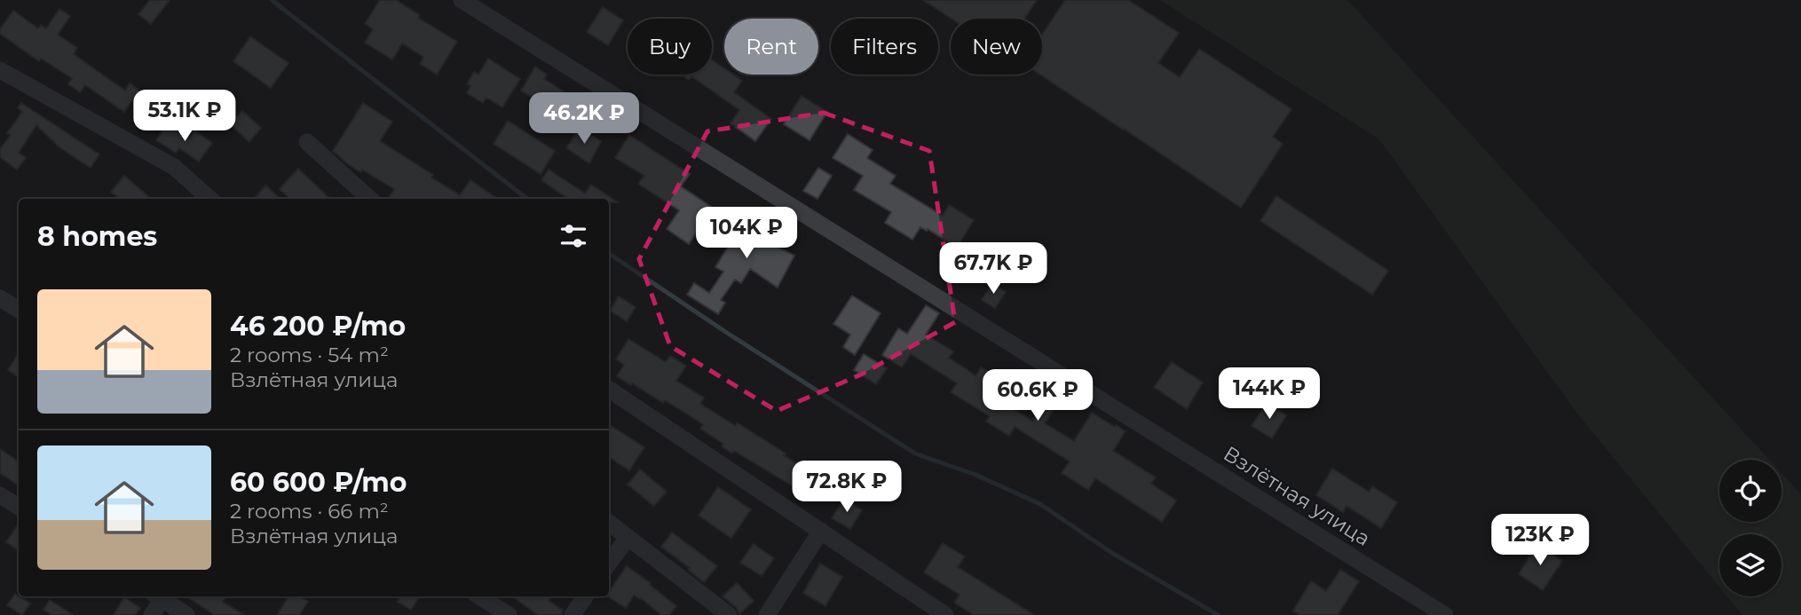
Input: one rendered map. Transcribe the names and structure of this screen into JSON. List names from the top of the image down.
{
  "streets": {
    "street": ["Взлётная улица"]
  },
  "page": {
    "chip": [
      "Buy",
      "Rent",
      "Filters",
      "New"
    ],
    "price": [
      "53.1K ₽",
      "46.2K ₽",
      "104K ₽",
      "67.7K ₽",
      "144K ₽",
      "60.6K ₽",
      "72.8K ₽",
      "123K ₽"
    ],
    "heading": "8 homes",
    "list": [
      {
        "name": "46 200 ₽/mo",
        "note": "2 rooms · 54 m² · Взлётная улица"
      },
      {
        "name": "60 600 ₽/mo",
        "note": "2 rooms · 66 m² · Взлётная улица"
      }
    ]
  }
}
